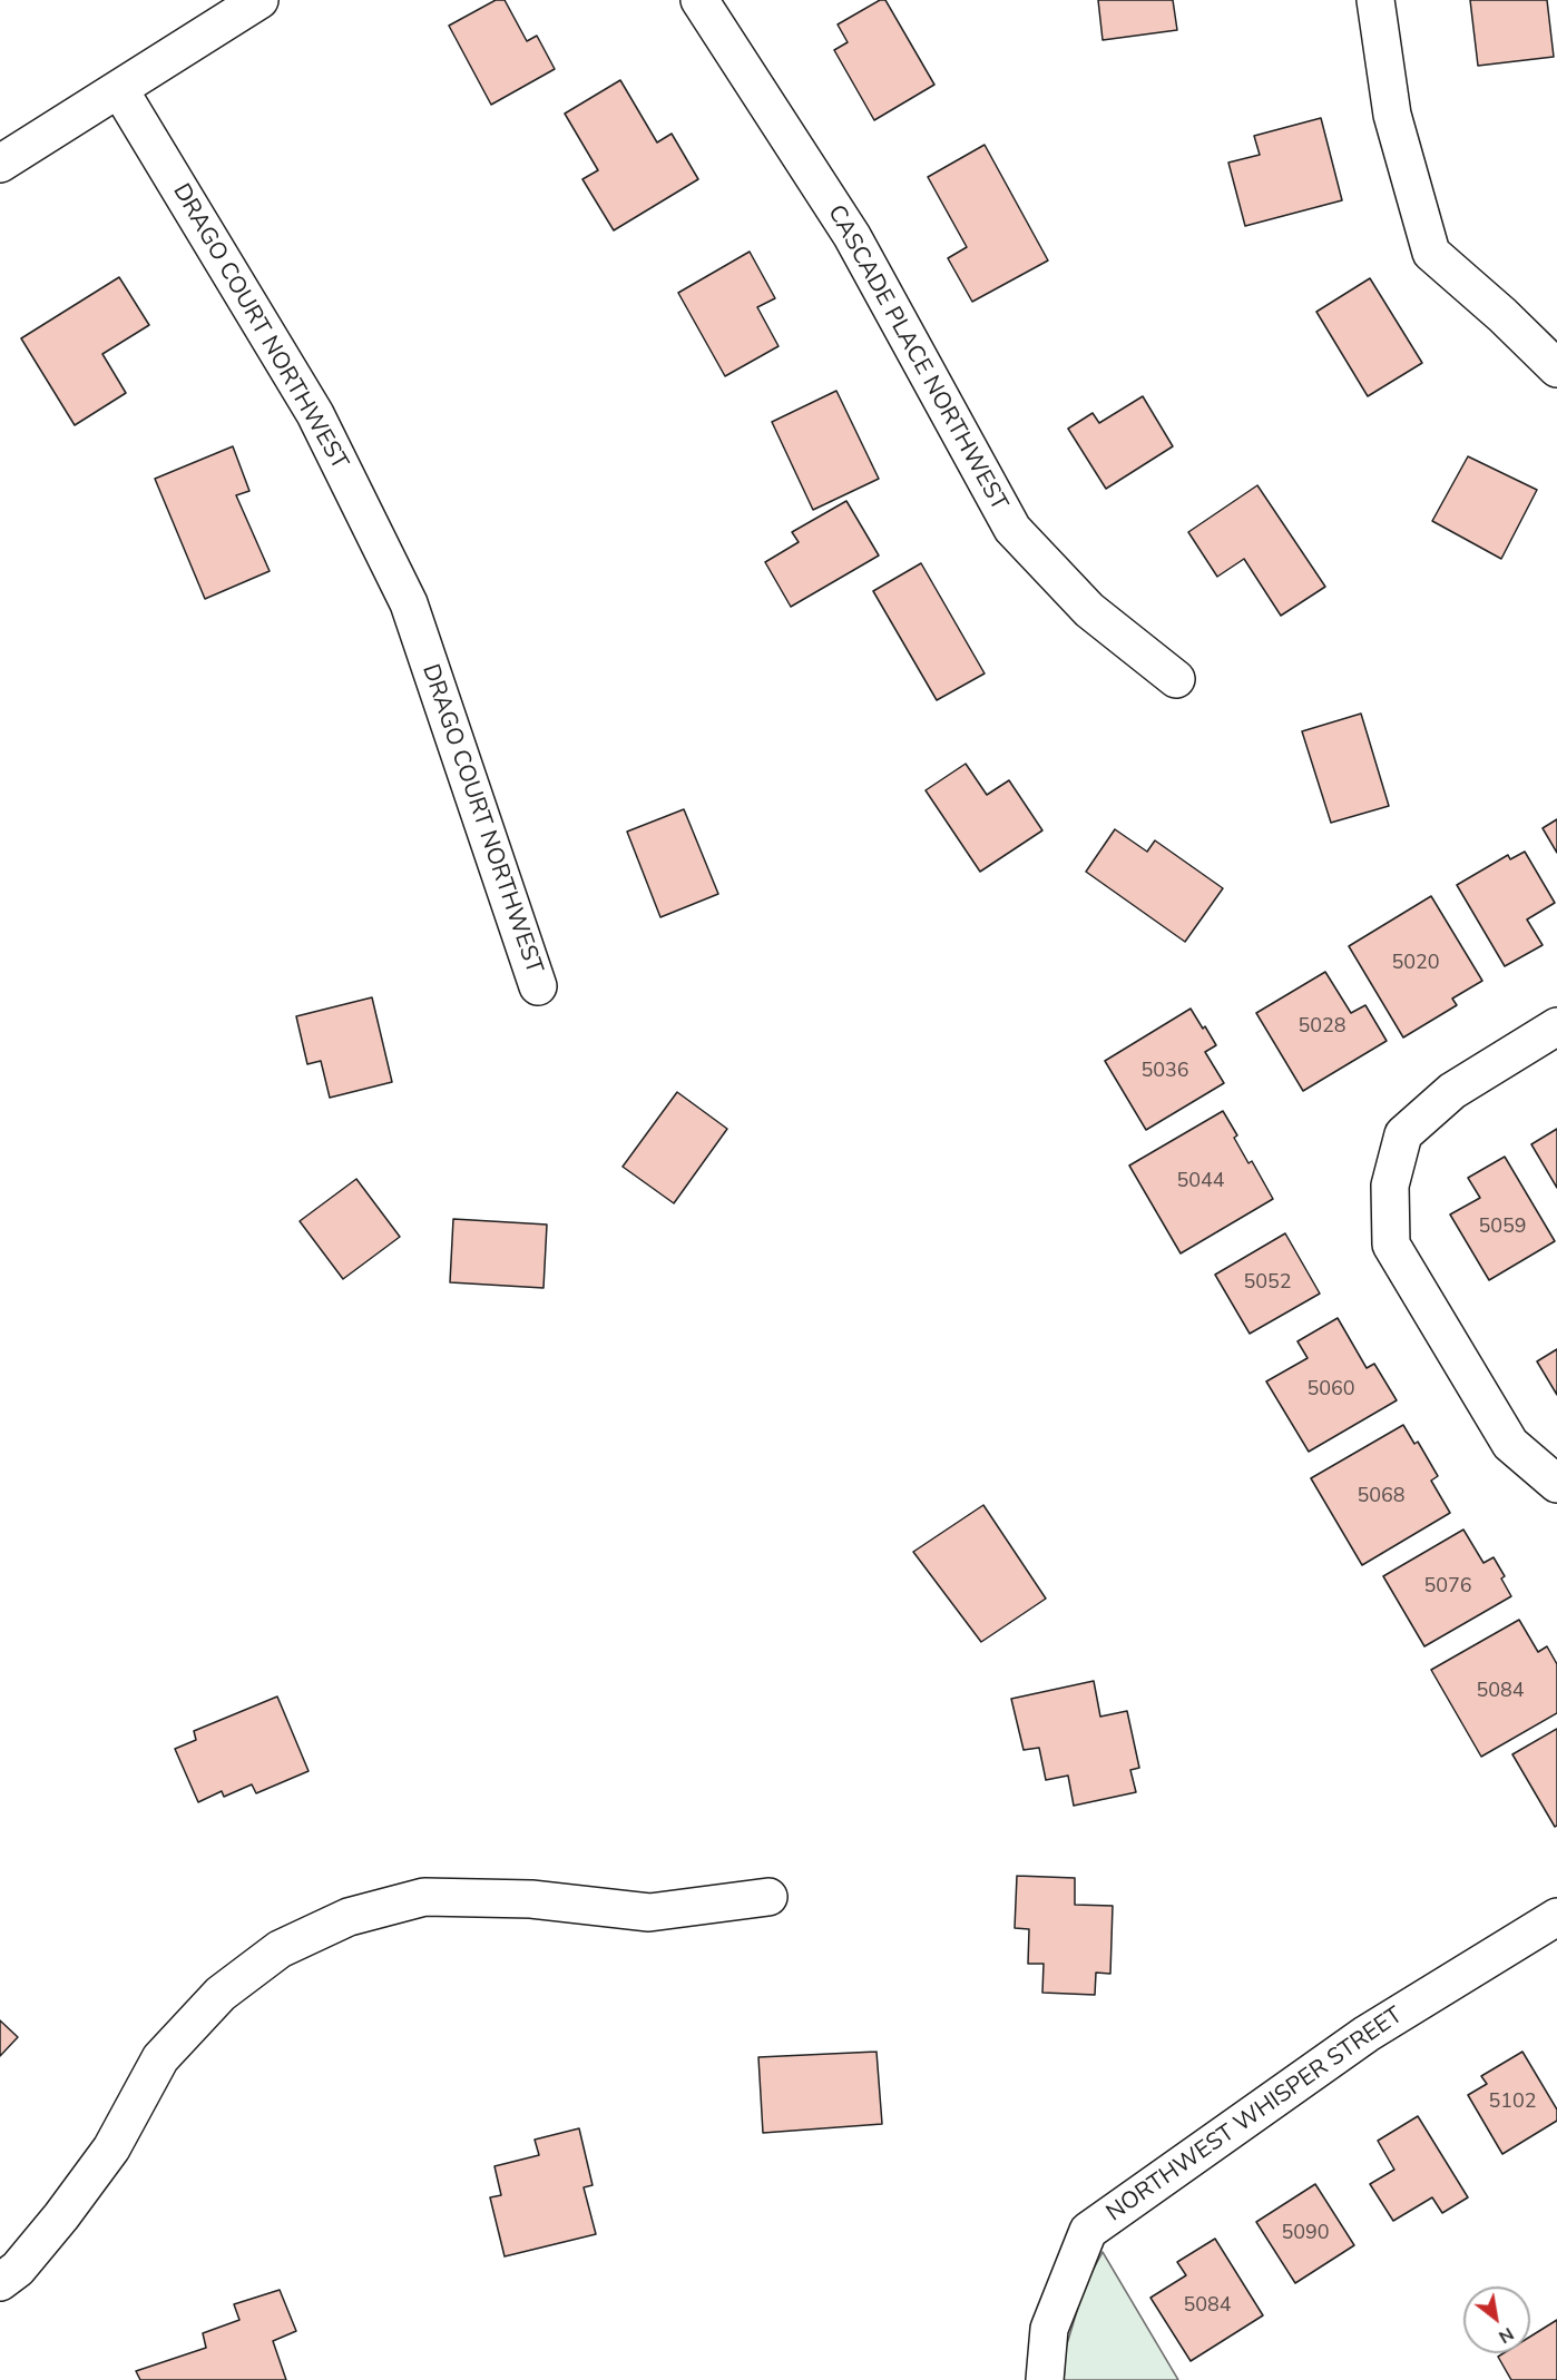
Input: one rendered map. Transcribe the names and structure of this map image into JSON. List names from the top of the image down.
{
  "streets": {
    "street": ["DRAGO COURT NORTHWEST", "CASCADE PLACE NORTHWEST", "NORTHWEST WHISPER STREET"]
  },
  "house_numbers": [
    "5020",
    "5028",
    "5036",
    "5044",
    "5059",
    "5052",
    "5060",
    "5068",
    "5076",
    "5084",
    "5102",
    "5090",
    "5084"
  ],
  "north": "bottom right"
}
